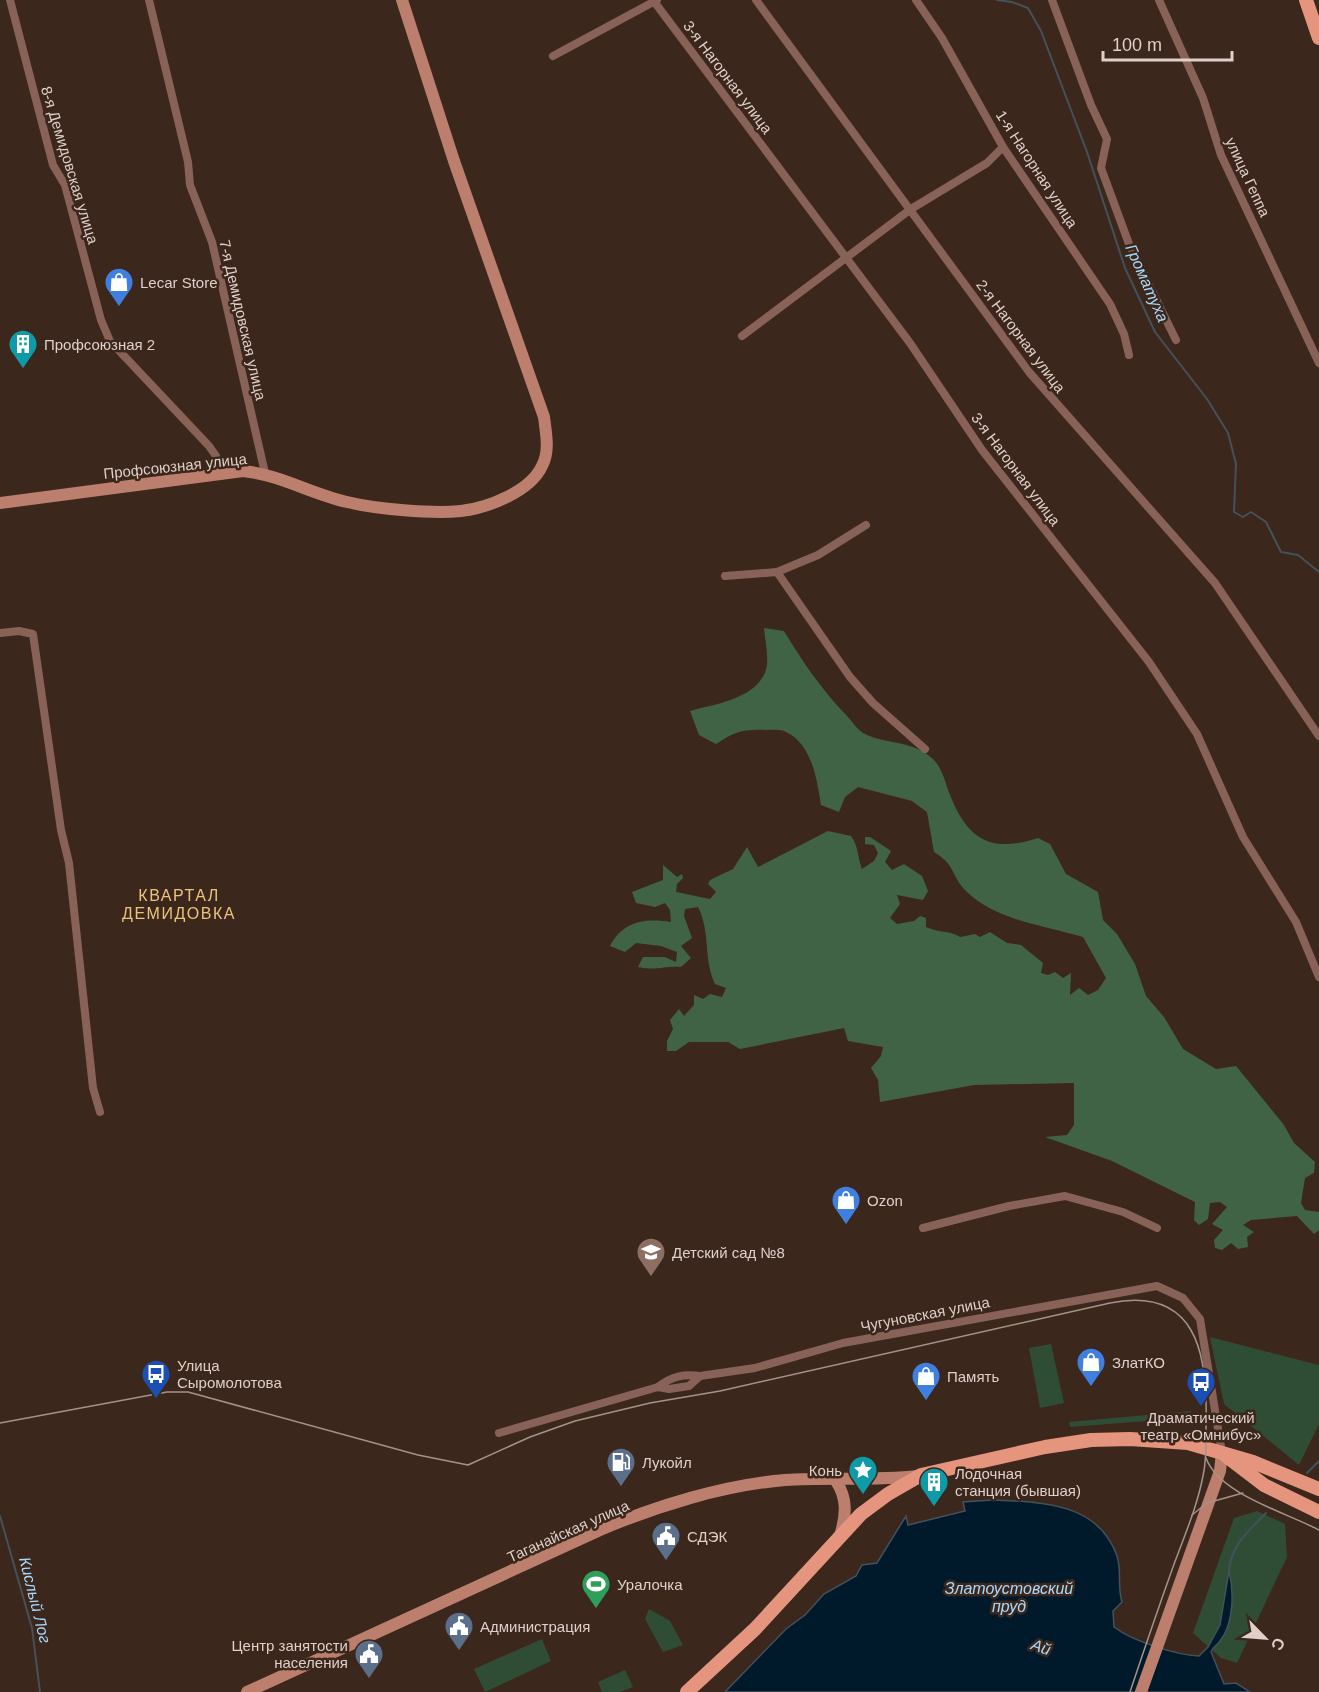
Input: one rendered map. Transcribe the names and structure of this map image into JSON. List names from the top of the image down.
{
  "streets": {
    "main road": ["Профсоюзная улица", "Таганайская улица"],
    "street": [
      "3-я Нагорная улица",
      "8-я Демидовская улица",
      "1-я Нагорная улица",
      "улица Геппа",
      "7-я Демидовская улица",
      "2-я Нагорная улица",
      "Чугуновская улица"
    ]
  },
  "crossings": [
    ["8-я Демидовская улица", "Профсоюзная улица"],
    ["7-я Демидовская улица", "Профсоюзная улица"]
  ],
  "districts": ["КВАРТАЛ ДЕМИДОВКА"],
  "water": [
    "Громатуха",
    "Златоустовский пруд",
    "Кислый Лог",
    "Ай"
  ],
  "places": {
    "shop": [
      "Lecar Store",
      "Ozon",
      "ЗлатКО",
      "Память"
    ],
    "building": ["Профсоюзная 2", "Лодочная станция (бывшая)"],
    "school or university": ["Детский сад №8"],
    "bus stop": ["Улица Сыромолотова", "Драматический театр «Омнибус»"],
    "fuel station": ["Лукойл"],
    "place": ["Конь"],
    "public building": ["СДЭК", "Администрация", "Центр занятости населения"],
    "sports": ["Уралочка"]
  },
  "scale_bar": "100 m",
  "north": "bottom right"
}
